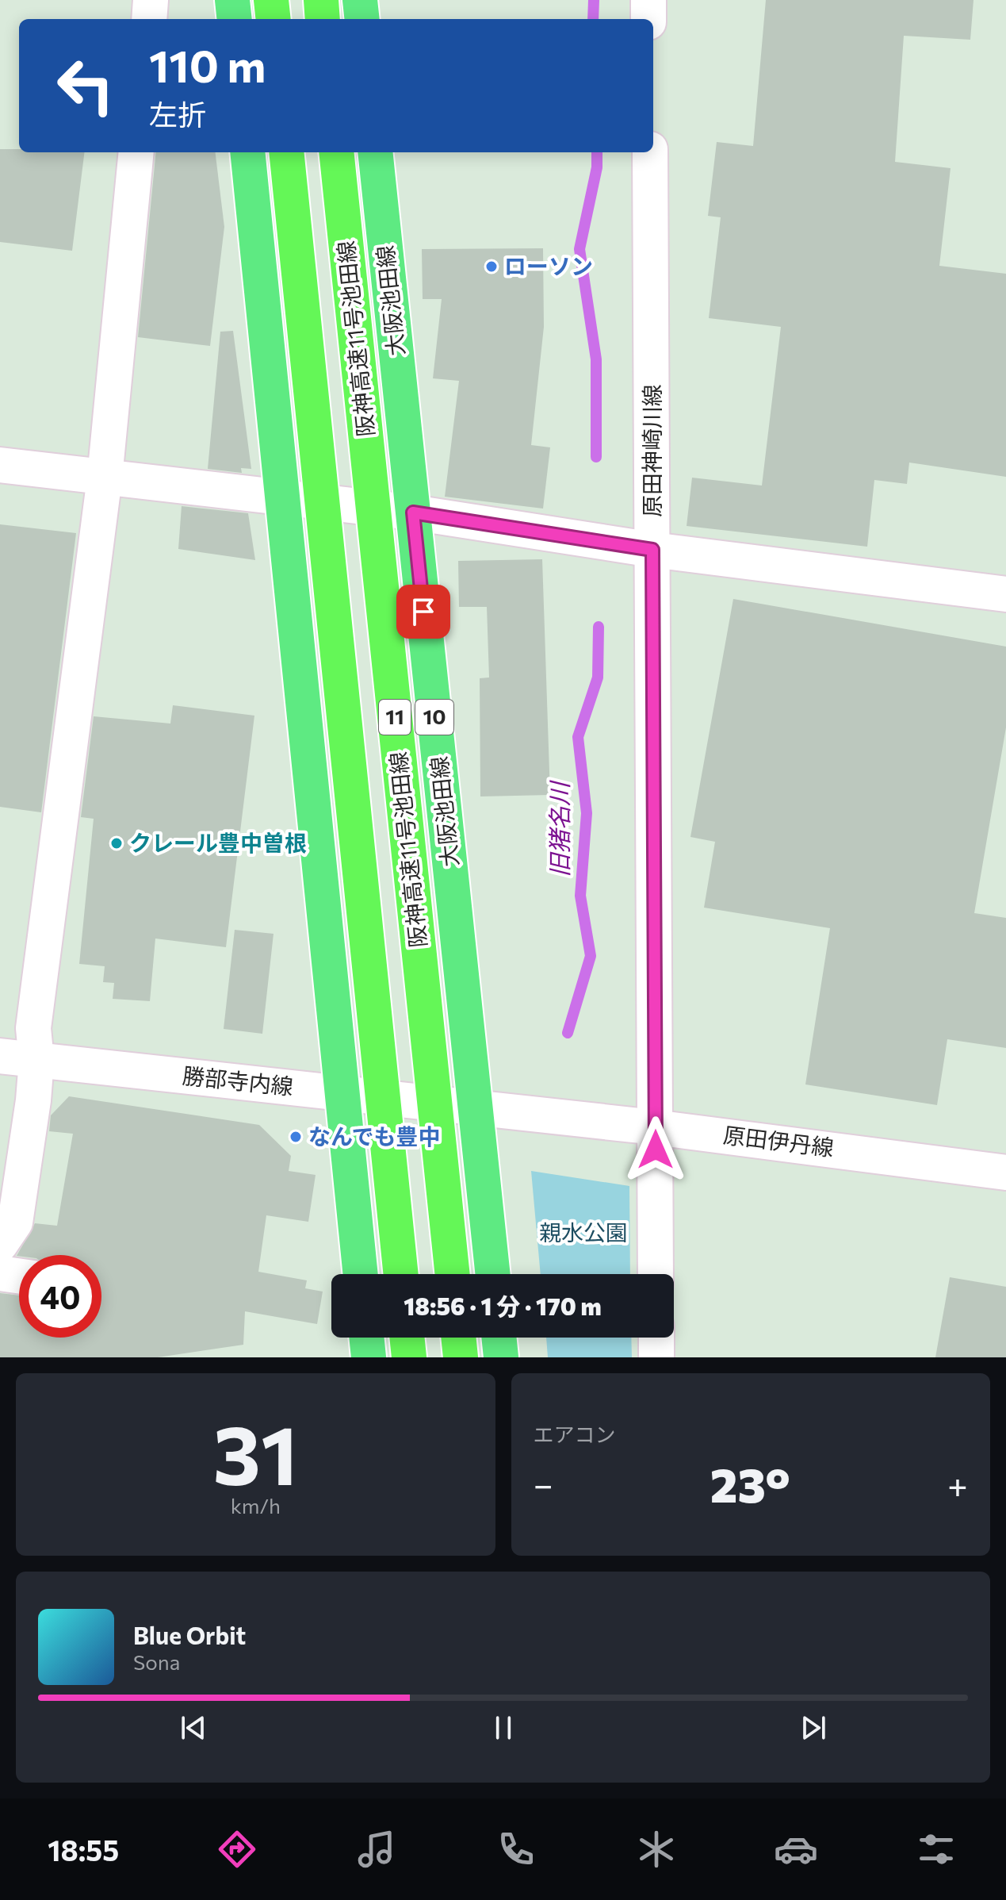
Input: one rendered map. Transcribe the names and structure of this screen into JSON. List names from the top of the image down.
{
  "streets": {
    "highway": ["阪神高速11号池田線", "11"],
    "main road": ["大阪池田線", "10"],
    "street": ["原田神崎川線", "勝部寺内線", "原田伊丹線"]
  },
  "crossings": [
    ["大阪池田線", "勝部寺内線"],
    ["大阪池田線", "原田伊丹線"],
    ["原田神崎川線", "原田伊丹線"],
    ["勝部寺内線", "原田伊丹線"]
  ],
  "water": ["旧猪名川"],
  "parks": ["親水公園"],
  "places": ["ローソン", "クレール豊中曽根", "なんでも豊中"],
  "page": {
    "turn": ["110 m", "左折"],
    "limit": "40",
    "trip": "18:56 · 1 分 · 170 m",
    "tile": [
      ["31", "km/h"],
      "エアコン"
    ],
    "heat": ["−", "23°", "+"],
    "song": ["Blue Orbit", "Sona"],
    "tabs": "18:55"
  }
}
